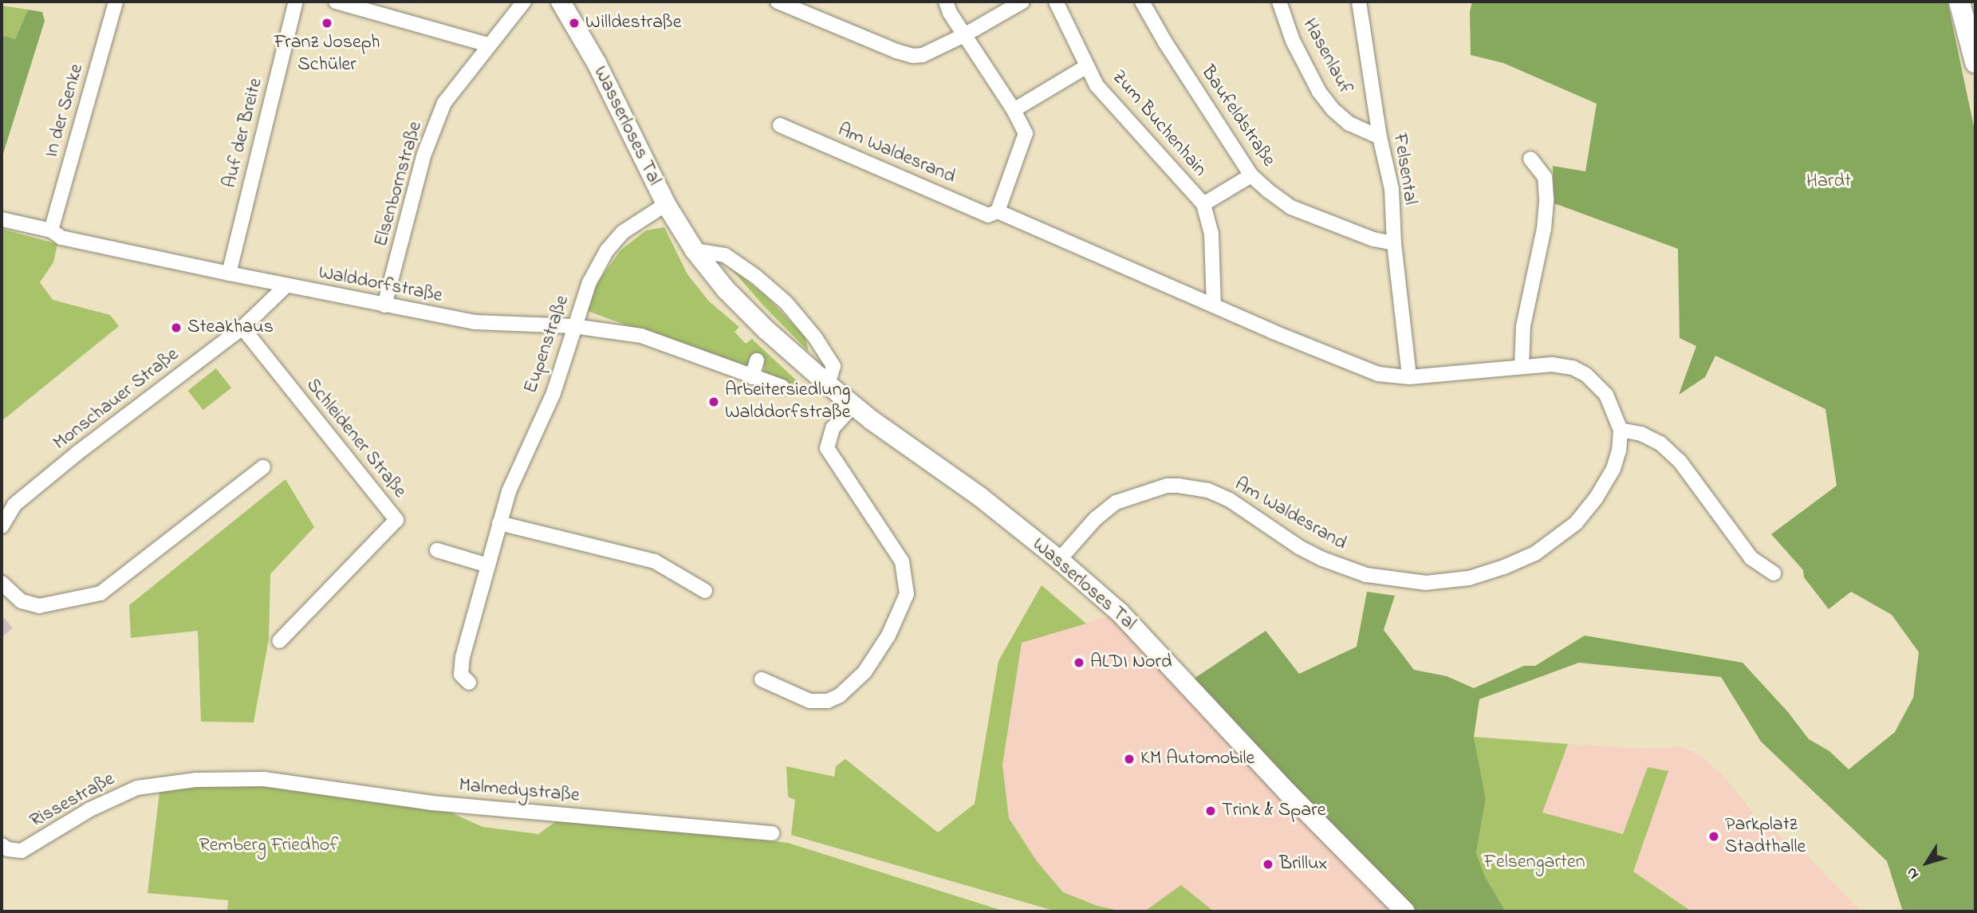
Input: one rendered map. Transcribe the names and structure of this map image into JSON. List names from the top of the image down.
{
  "streets": {
    "main road": ["Wasserloses Tal"],
    "street": [
      "Hasenlauf",
      "In der Senke",
      "Baufeldstraße",
      "Zum Buchenhain",
      "Auf der Breite",
      "Am Waldesrand",
      "Felsental",
      "Elsenbornstraße",
      "Walddorfstraße",
      "Eupenstraße",
      "Monschauer Straße",
      "Schleidener Straße",
      "Malmedystraße",
      "Rissestraße"
    ]
  },
  "crossings": [
    ["Hasenlauf", "Felsental"],
    ["In der Senke", "Walddorfstraße"],
    ["Baufeldstraße", "Felsental"],
    ["Wasserloses Tal", "Am Waldesrand"],
    ["Wasserloses Tal", "Eupenstraße"],
    ["Auf der Breite", "Walddorfstraße"],
    ["Am Waldesrand", "Felsental"],
    ["Elsenbornstraße", "Walddorfstraße"],
    ["Walddorfstraße", "Eupenstraße"],
    ["Walddorfstraße", "Monschauer Straße"],
    ["Monschauer Straße", "Schleidener Straße"],
    ["Malmedystraße", "Rissestraße"]
  ],
  "parks": ["Hardt", "Remberg Friedhof", "Felsengarten"],
  "places": [
    "Franz Joseph Schüler",
    "Willdestraße",
    "Steakhaus",
    "Arbeitersiedlung Walddorfstraße",
    "ALDI Nord",
    "KM Automobile",
    "Trink & Spare",
    "Parkplatz Stadthalle",
    "Brillux"
  ],
  "north": "bottom left"
}
